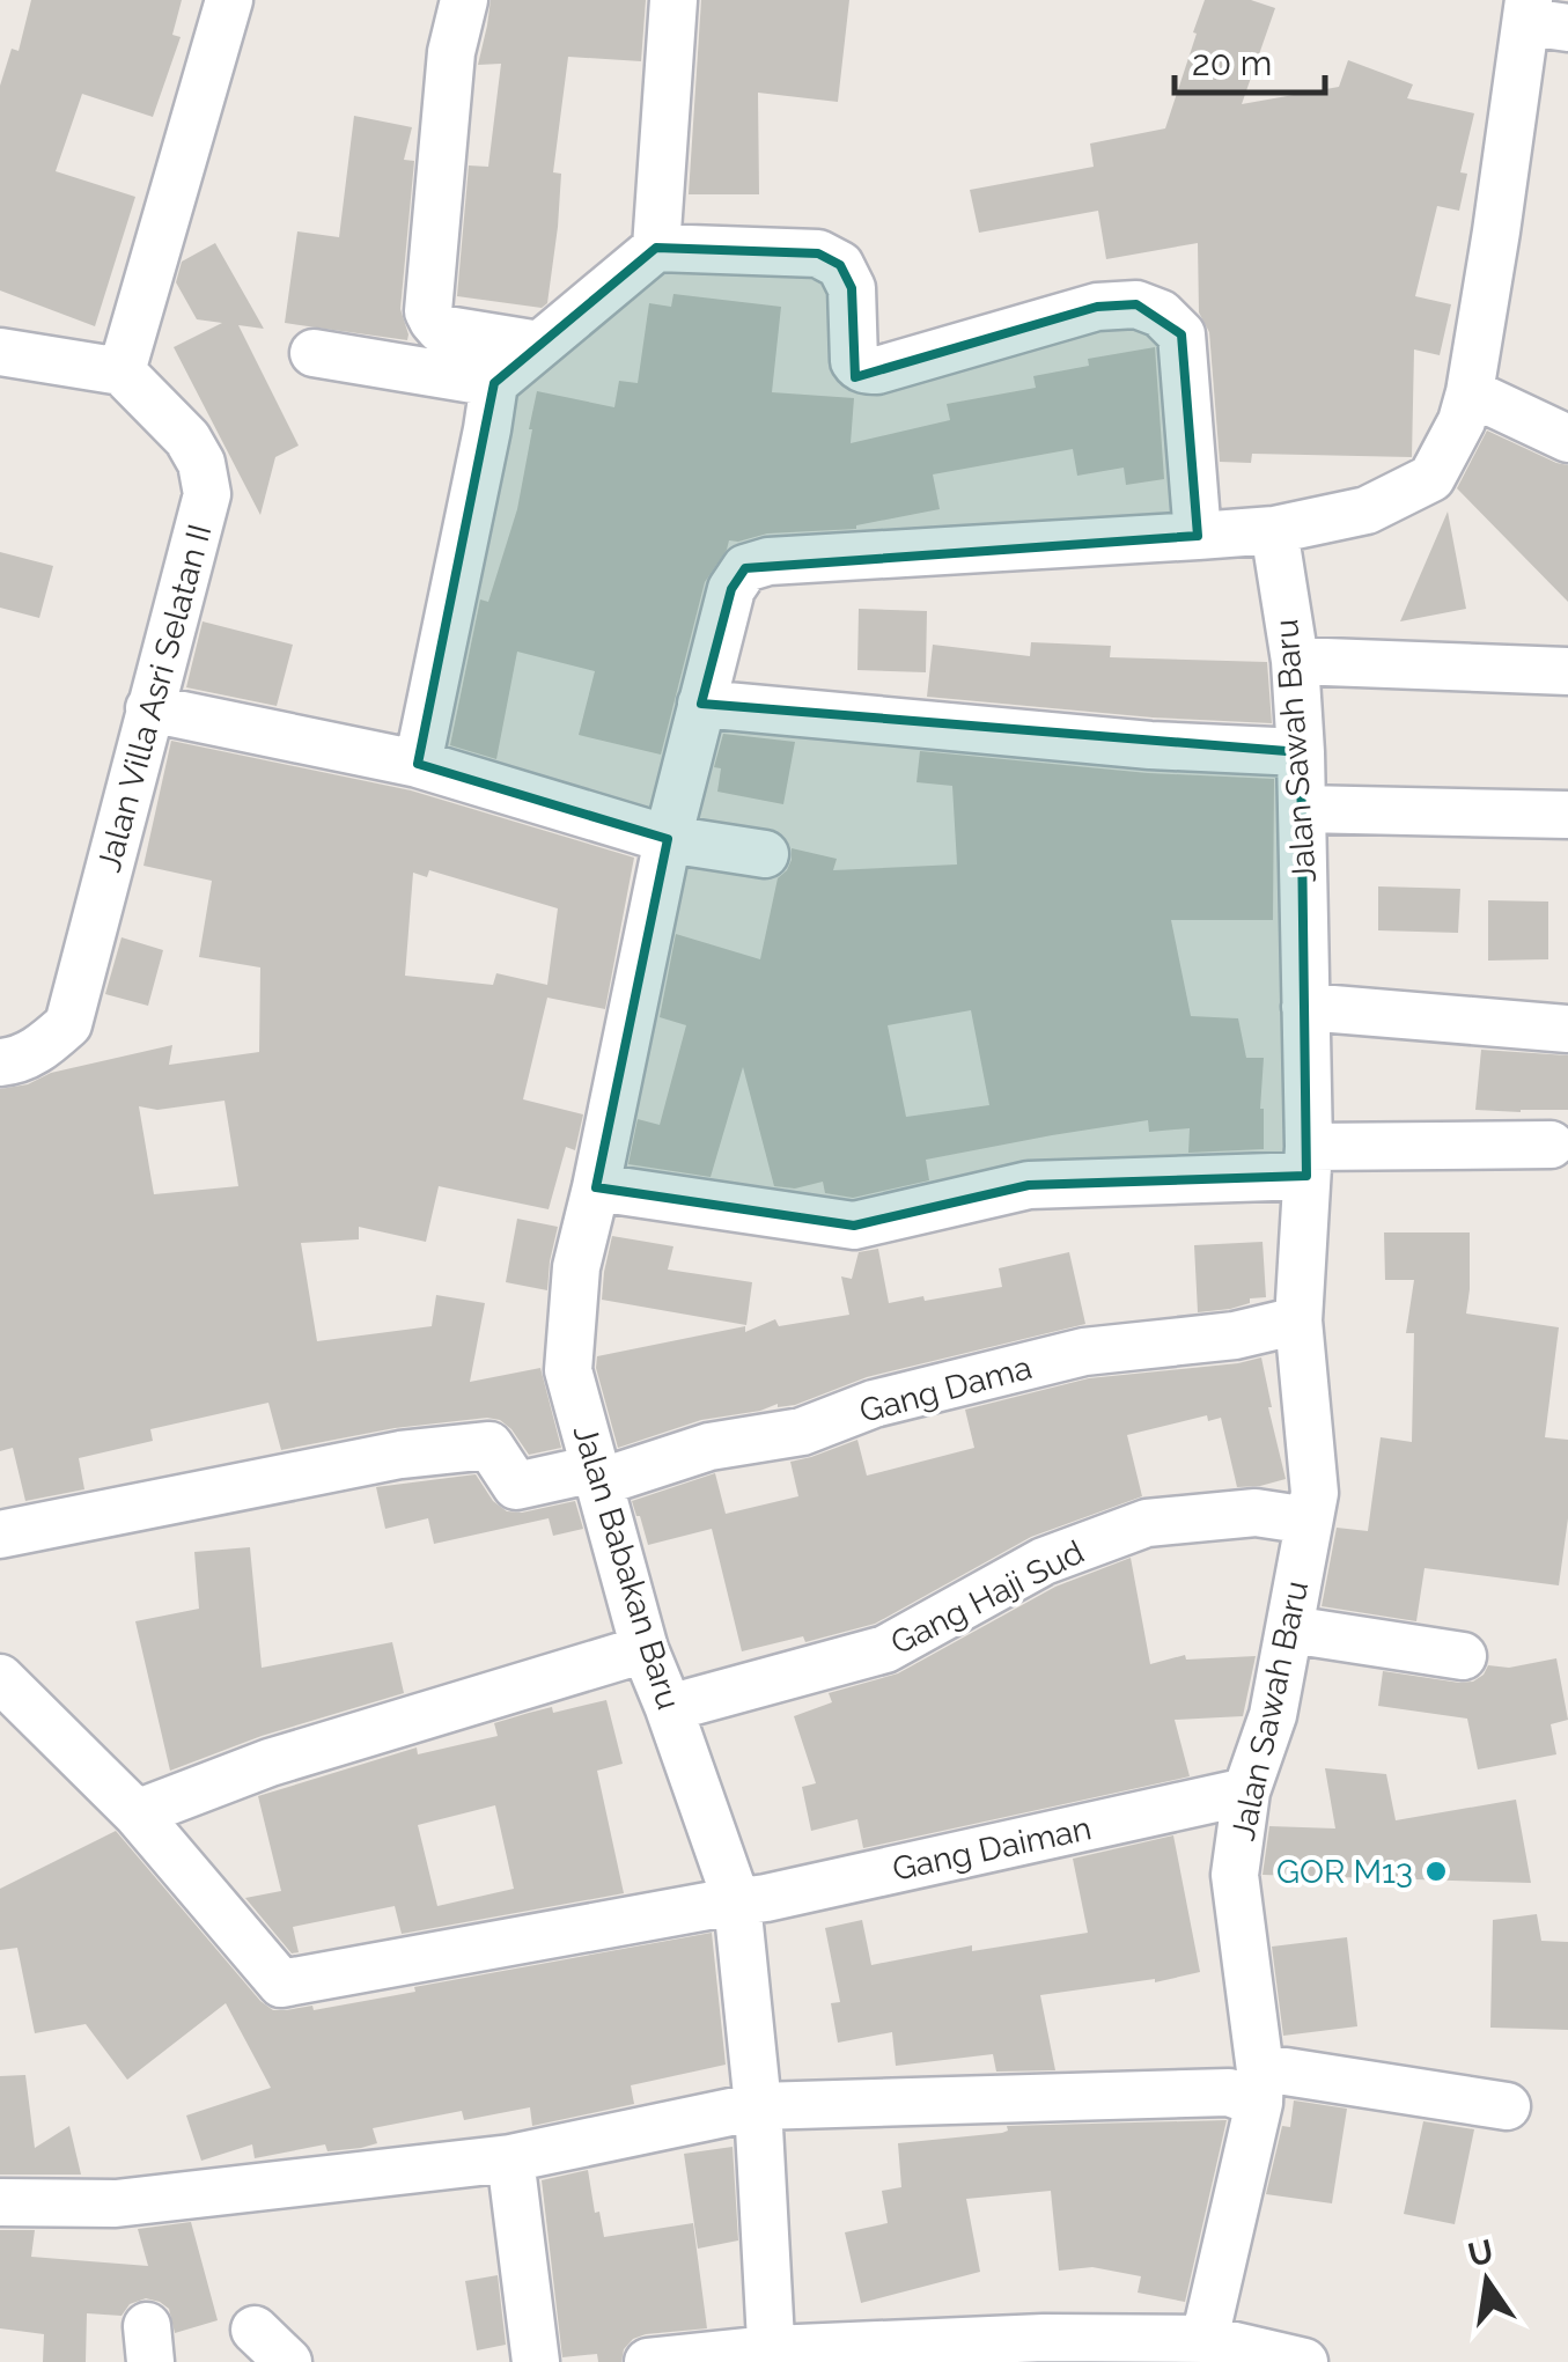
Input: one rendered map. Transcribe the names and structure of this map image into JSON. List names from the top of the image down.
{
  "streets": {
    "street": [
      "Jalan Villa Asri Selatan II",
      "Jalan Sawah Baru",
      "Gang Dama",
      "Jalan Babakan Baru",
      "Gang Haji Sud",
      "Gang Daiman"
    ]
  },
  "crossings": [
    ["Jalan Sawah Baru", "Gang Dama"],
    ["Jalan Sawah Baru", "Gang Haji Sud"],
    ["Jalan Sawah Baru", "Gang Daiman"],
    ["Gang Dama", "Jalan Babakan Baru"],
    ["Jalan Babakan Baru", "Gang Haji Sud"],
    ["Jalan Babakan Baru", "Gang Daiman"]
  ],
  "places": ["GOR M13"],
  "scale_bar": "20 m",
  "north": "top"
}
